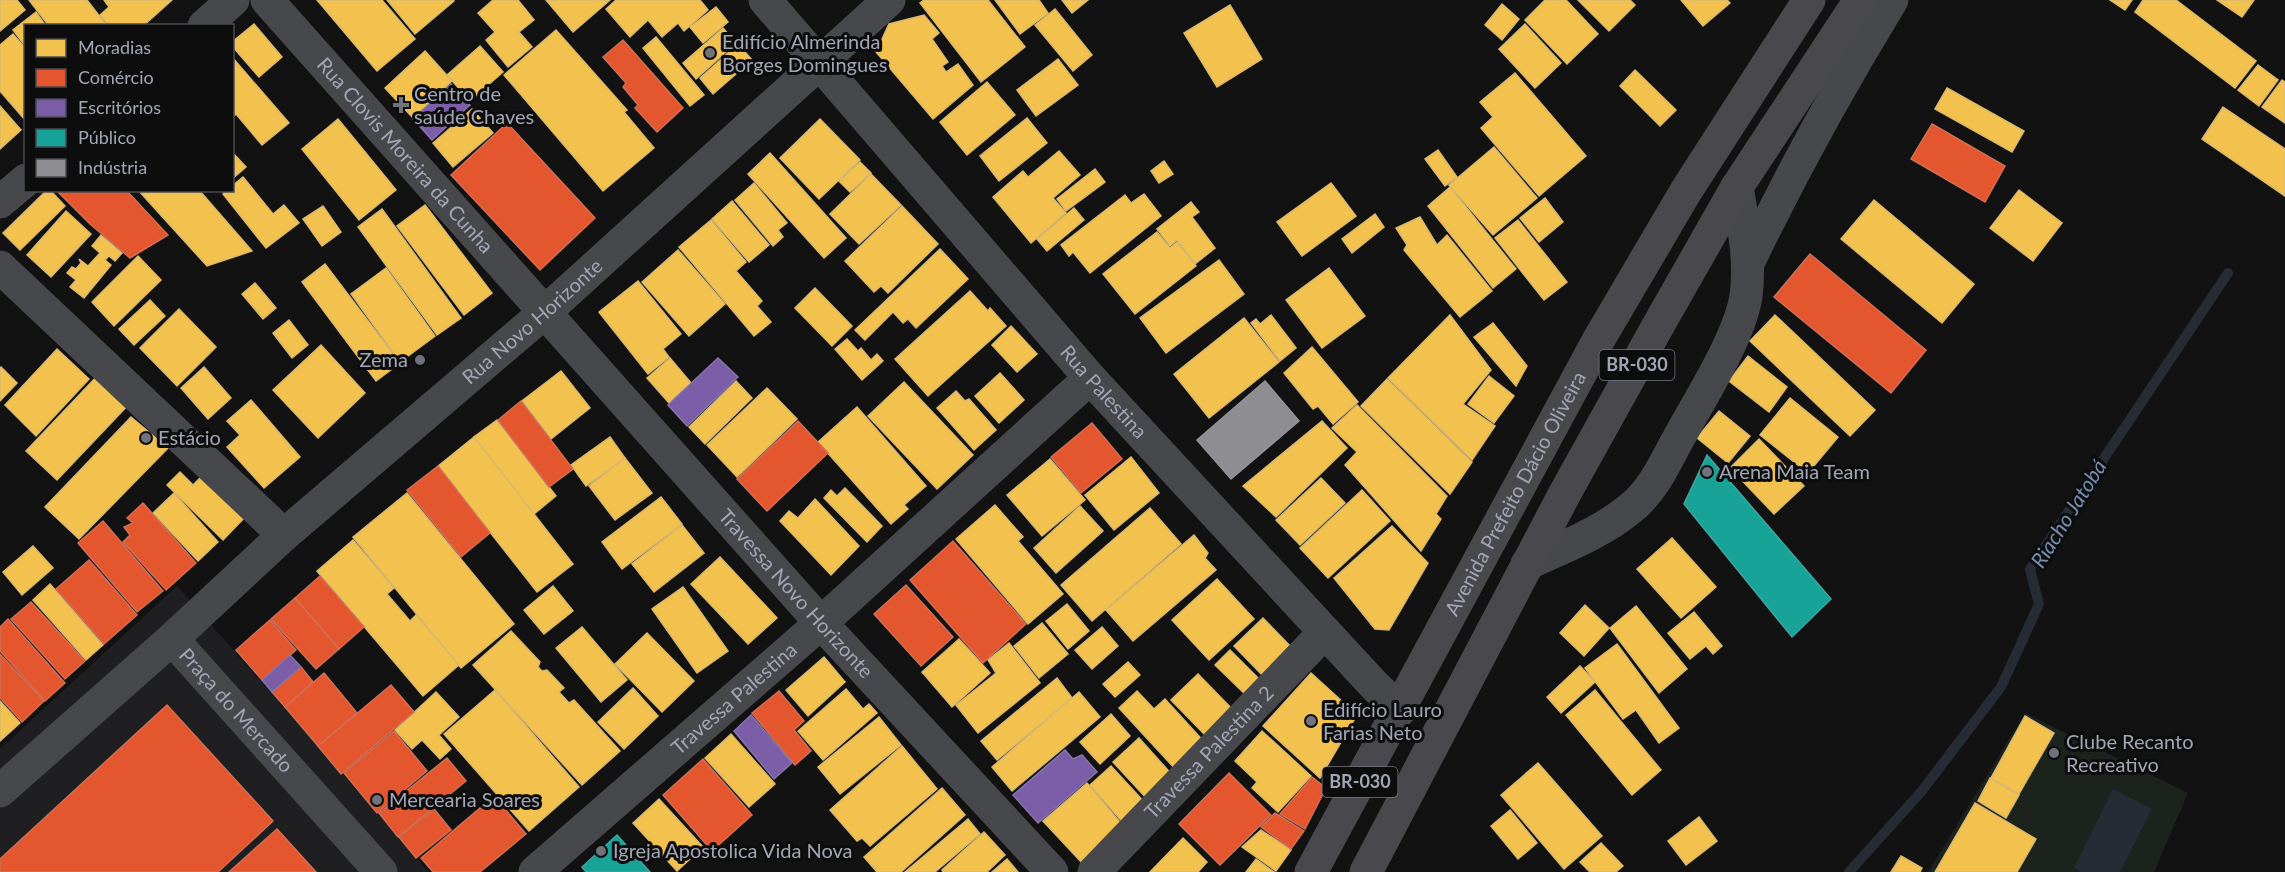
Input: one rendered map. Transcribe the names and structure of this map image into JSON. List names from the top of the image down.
{
  "streets": {
    "main road": ["BR-030", "Avenida Prefeito Dácio Oliveira"],
    "street": [
      "Rua Clovis Moreira da Cunha",
      "Rua Novo Horizonte",
      "Rua Palestina",
      "Travessa Novo Horizonte",
      "Travessa Palestina",
      "Praça do Mercado",
      "Travessa Palestina 2"
    ]
  },
  "crossings": [
    ["Rua Clovis Moreira da Cunha", "Rua Novo Horizonte"],
    ["Rua Clovis Moreira da Cunha", "Travessa Novo Horizonte"],
    ["Rua Novo Horizonte", "Rua Palestina"],
    ["Rua Novo Horizonte", "Travessa Novo Horizonte"],
    ["Rua Novo Horizonte", "Praça do Mercado"],
    ["Rua Palestina", "Avenida Prefeito Dácio Oliveira"],
    ["Rua Palestina", "Travessa Palestina"],
    ["Rua Palestina", "Travessa Palestina 2"],
    ["Travessa Novo Horizonte", "Travessa Palestina"]
  ],
  "water": ["Riacho Jatobá"],
  "places": {
    "other": [
      "Edifício Almerinda Borges Domingues",
      "Zema",
      "Estácio",
      "Arena Maia Team",
      "Edifício Lauro Farias Neto",
      "Clube Recanto Recreativo",
      "Mercearia Soares",
      "Igreja Apostolica Vida Nova"
    ],
    "health": ["Centro de saúde Chaves"]
  },
  "legend": [
    "Moradias",
    "Comércio",
    "Escritórios",
    "Público",
    "Indústria"
  ]
}
